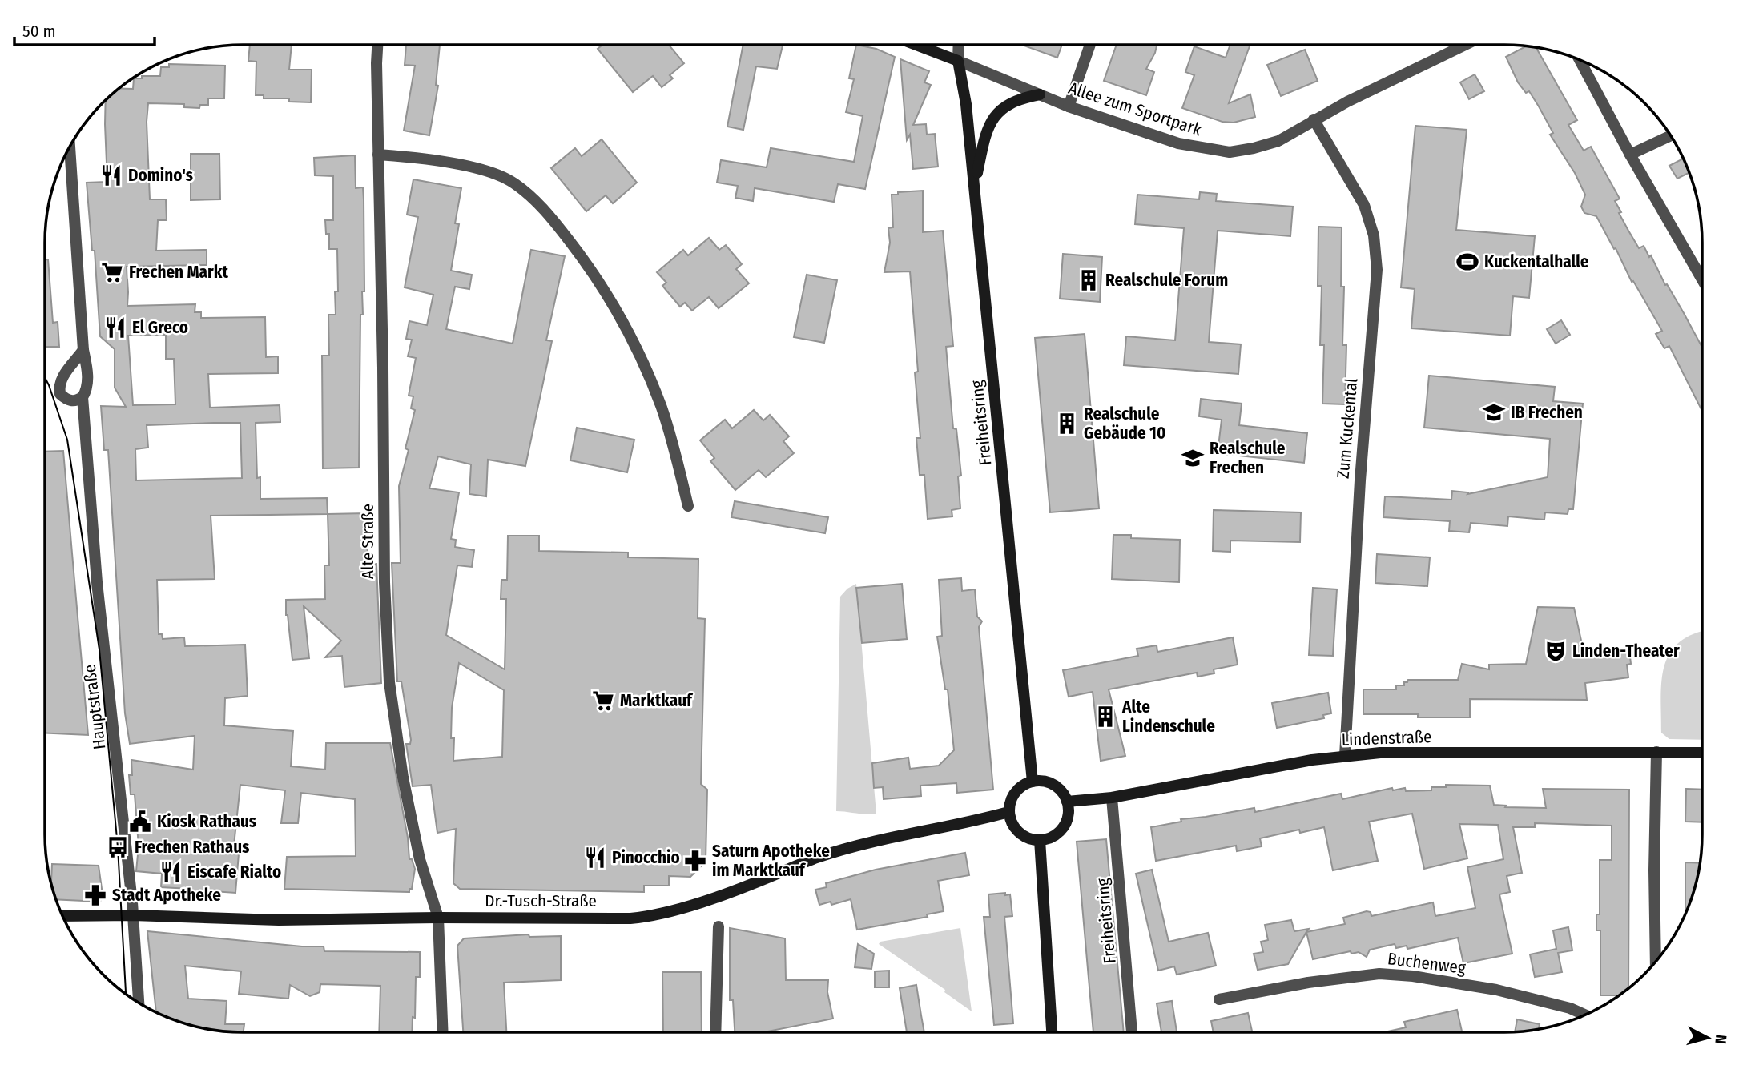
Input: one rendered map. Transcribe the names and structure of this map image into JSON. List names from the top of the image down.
{
  "streets": {
    "street": [
      "Allee zum Sportpark",
      "Freiheitsring",
      "Zum Kuckental",
      "Alte Straße",
      "Hauptstraße",
      "Lindenstraße",
      "Dr.-Tusch-Straße",
      "Buchenweg"
    ]
  },
  "crossings": [
    ["Allee zum Sportpark", "Freiheitsring"],
    ["Allee zum Sportpark", "Zum Kuckental"],
    ["Freiheitsring", "Lindenstraße"],
    ["Freiheitsring", "Dr.-Tusch-Straße"],
    ["Zum Kuckental", "Lindenstraße"],
    ["Alte Straße", "Dr.-Tusch-Straße"],
    ["Hauptstraße", "Dr.-Tusch-Straße"],
    ["Lindenstraße", "Dr.-Tusch-Straße"]
  ],
  "places": {
    "restaurant": [
      "Domino's",
      "El Greco",
      "Pinocchio",
      "Eiscafe Rialto"
    ],
    "sports": ["Kuckentalhalle"],
    "supermarket": ["Frechen Markt", "Marktkauf"],
    "building": ["Realschule Forum", "Realschule Gebäude 10", "Alte Lindenschule"],
    "school or university": ["IB Frechen", "Realschule Frechen"],
    "theatre": ["Linden-Theater"],
    "public building": ["Kiosk Rathaus"],
    "bus stop": ["Frechen Rathaus"],
    "pharmacy": ["Saturn Apotheke im Marktkauf", "Stadt Apotheke"]
  },
  "scale_bar": "50 m",
  "north": "right"
}
